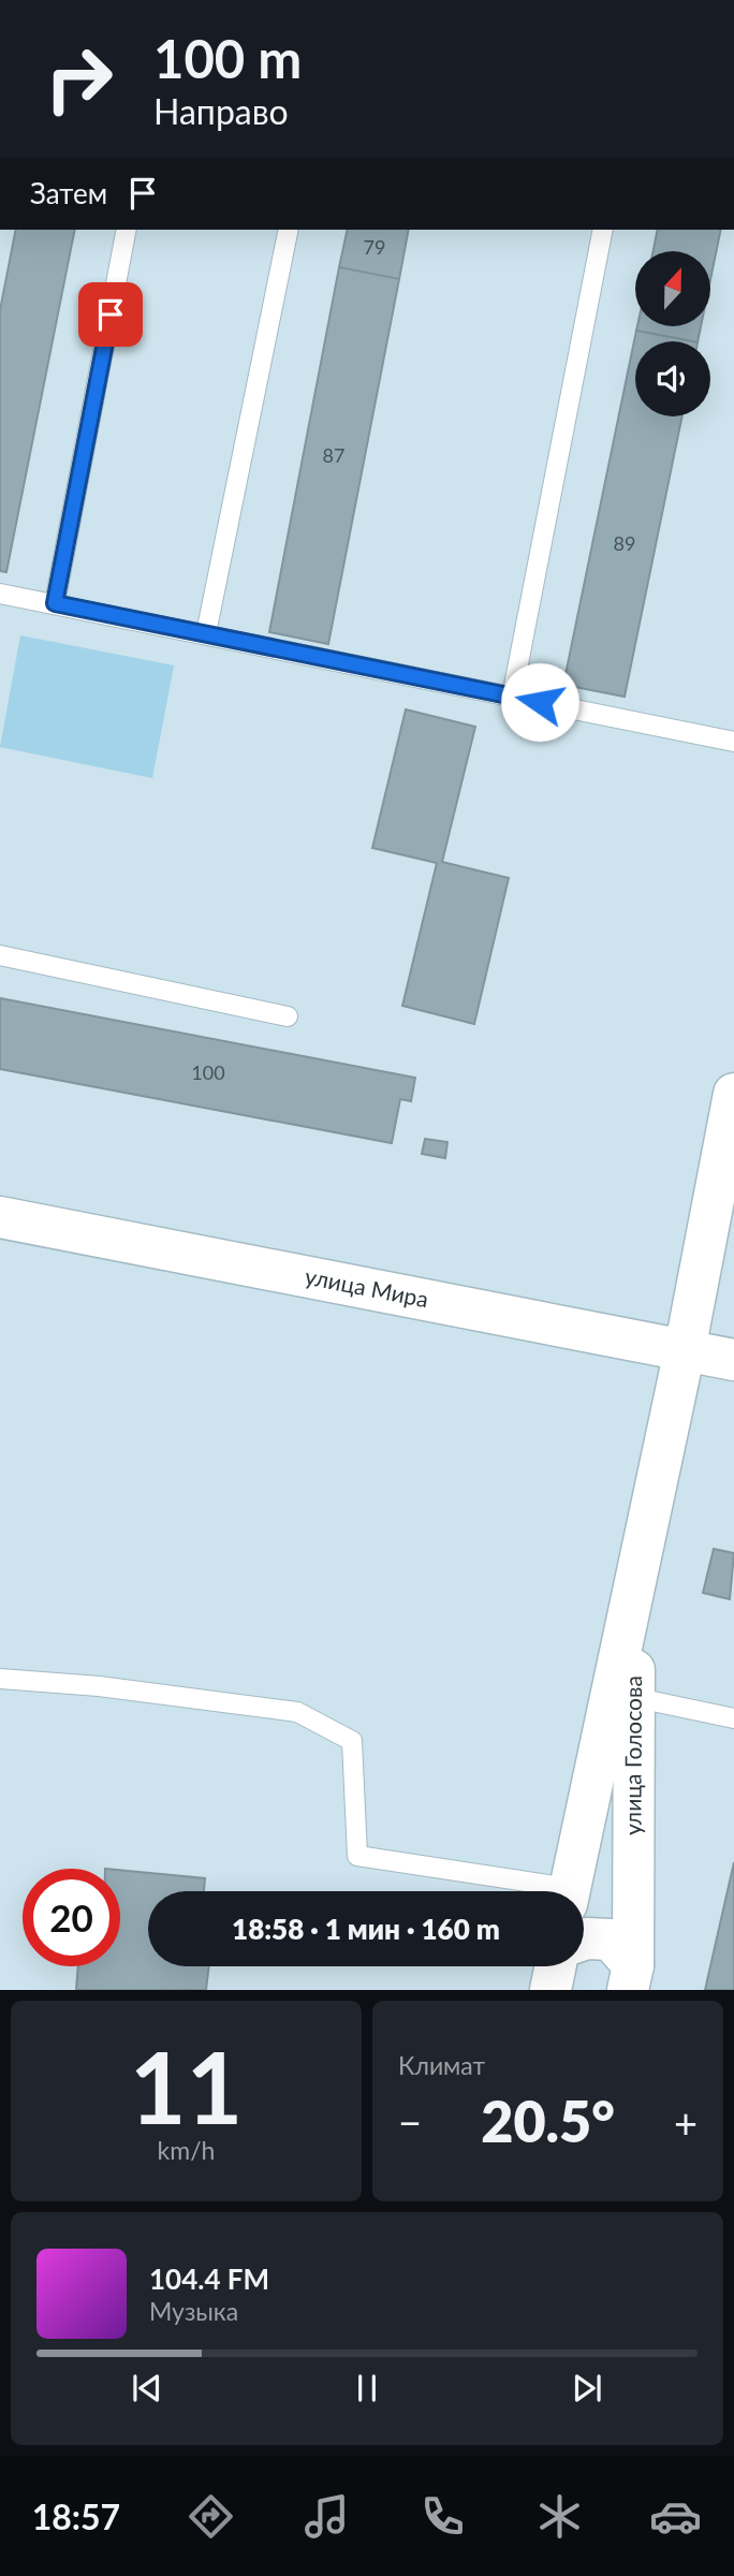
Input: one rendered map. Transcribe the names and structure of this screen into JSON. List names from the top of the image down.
{
  "streets": {
    "main road": ["улица Мира", "улица Голосова"]
  },
  "crossings": [
    ["улица Мира", "улица Голосова"]
  ],
  "house_numbers": [
    "79",
    "87",
    "89",
    "100"
  ],
  "north": "top",
  "page": {
    "turn": ["100 m", "Направо"],
    "then": "Затем",
    "limit": "20",
    "trip": "18:58 · 1 мин · 160 m",
    "tile": [
      ["11", "km/h"],
      "Климат"
    ],
    "heat": ["−", "20.5°", "+"],
    "song": ["104.4 FM", "Музыка"],
    "tabs": "18:57"
  }
}
